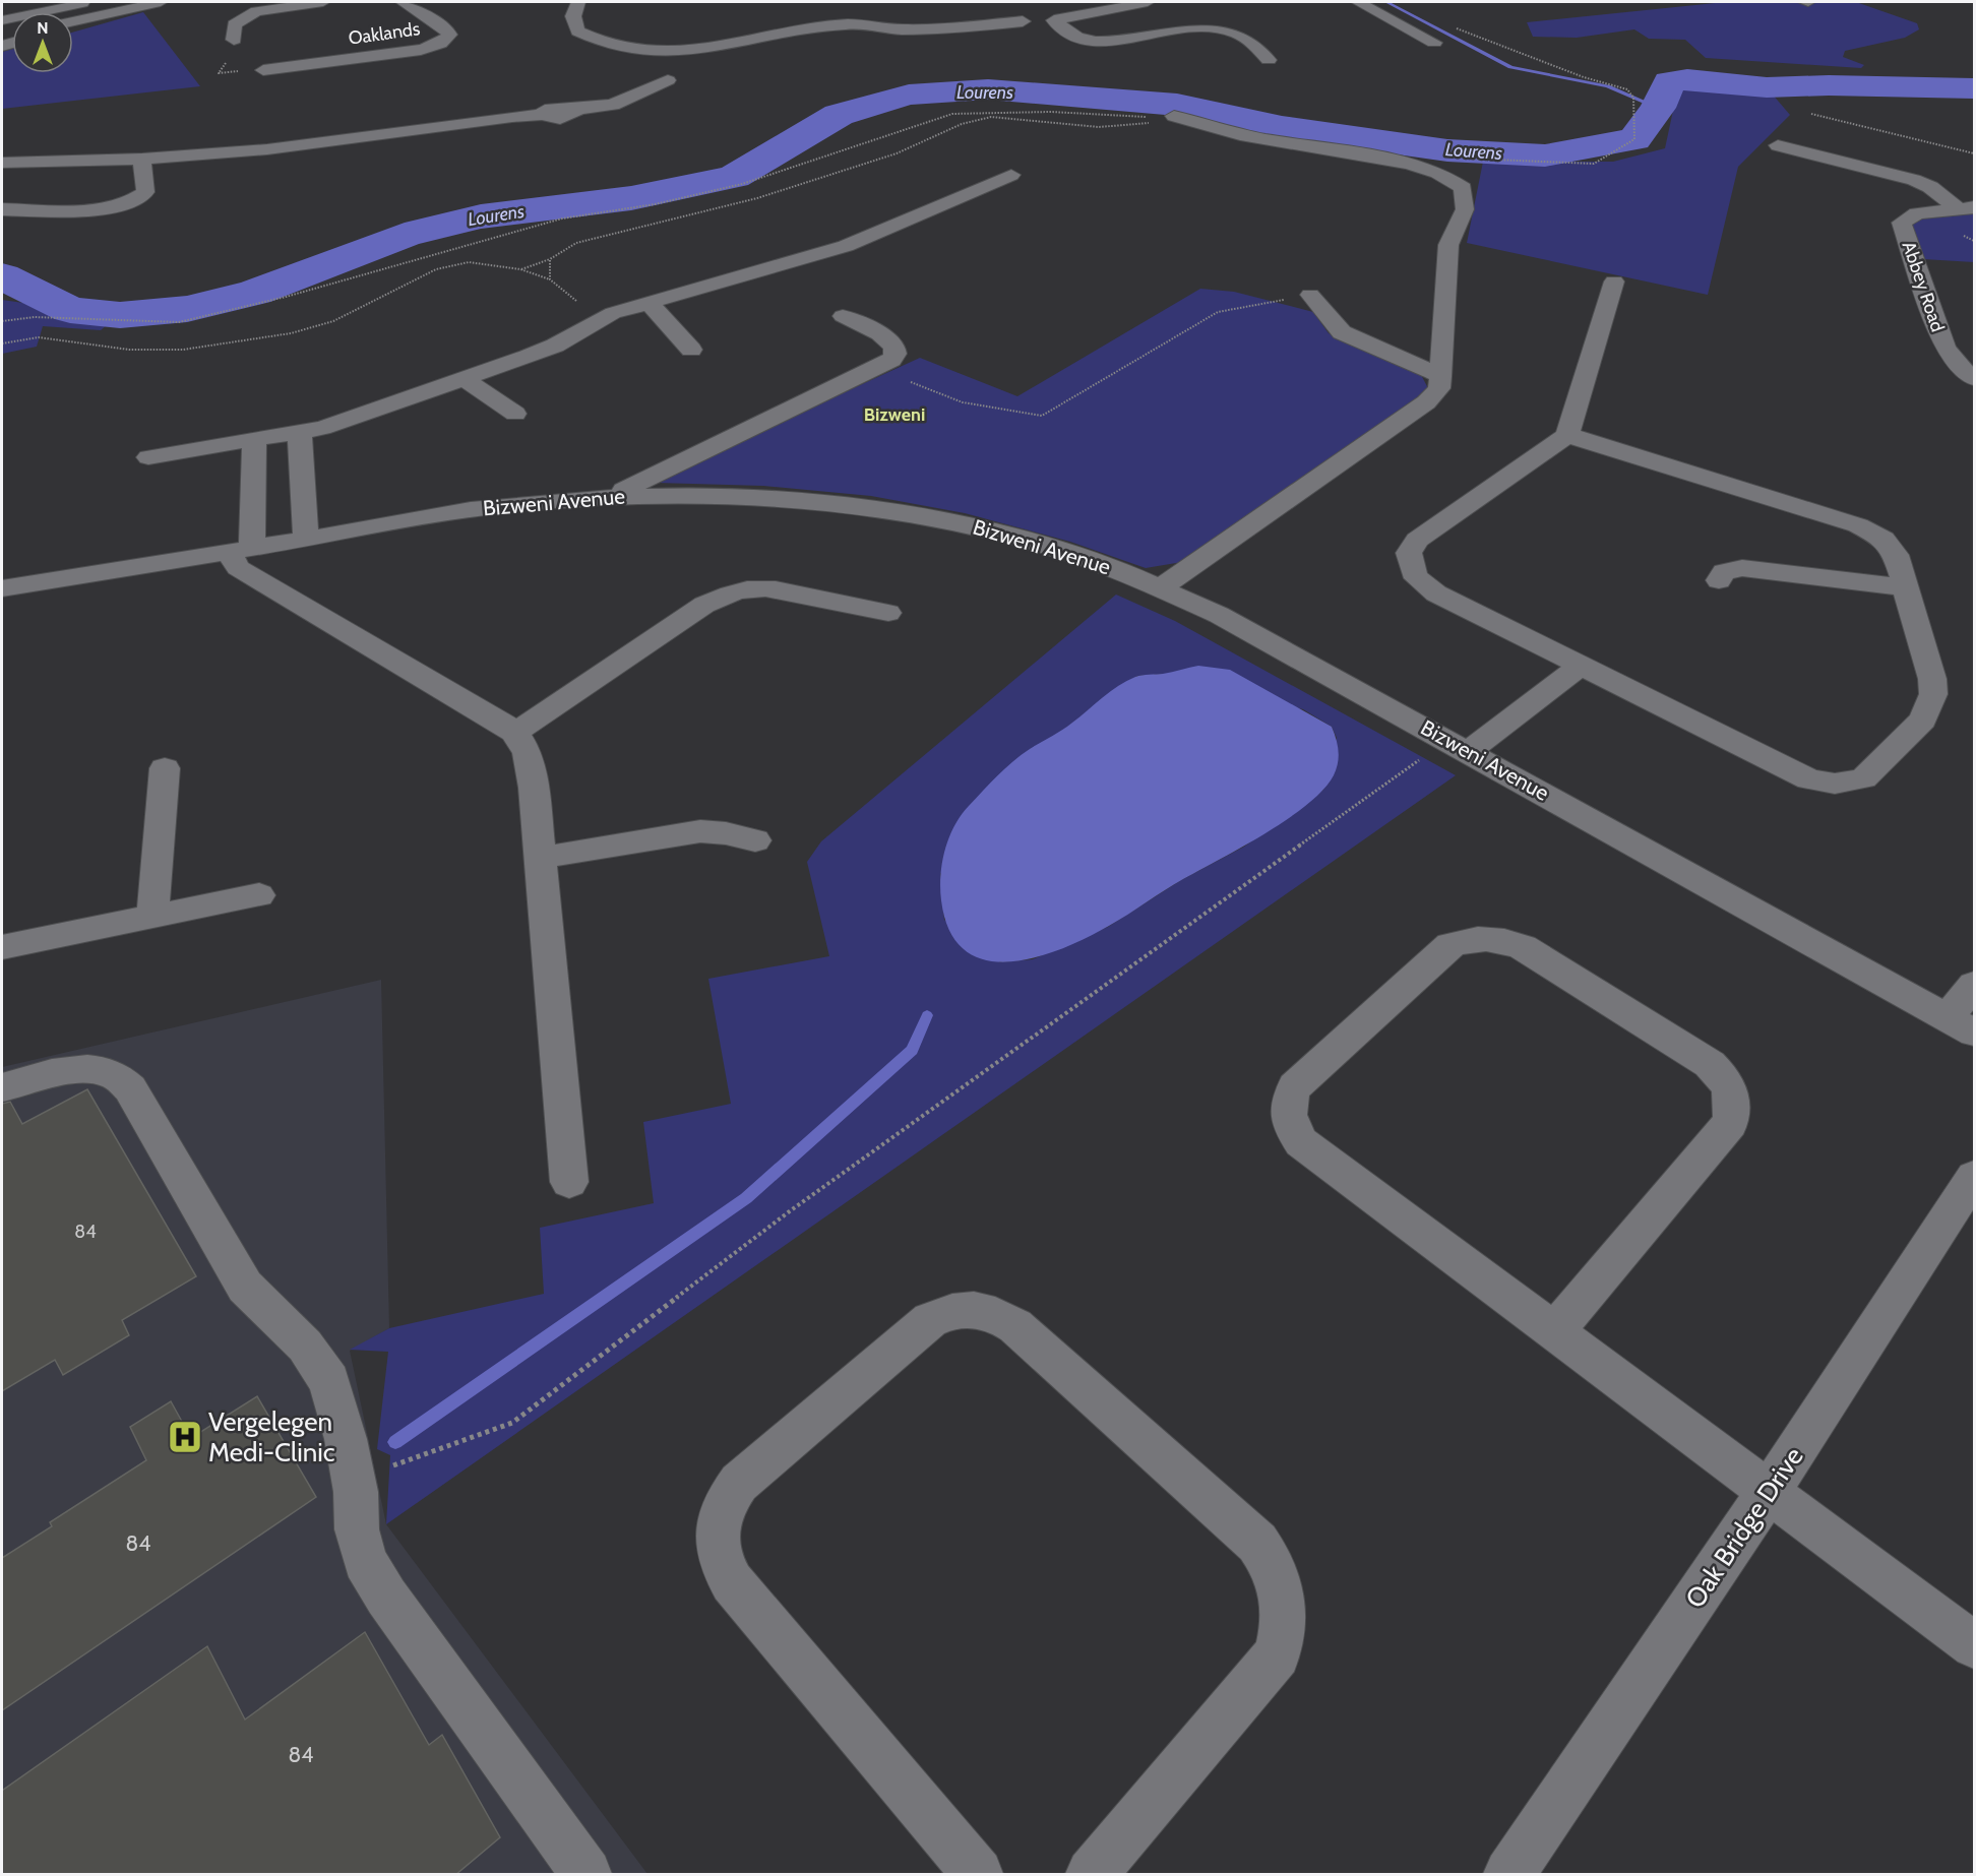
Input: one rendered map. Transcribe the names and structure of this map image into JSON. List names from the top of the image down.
{
  "streets": {
    "street": [
      "Oaklands",
      "Abbey Road",
      "Bizweni Avenue",
      "Oak Bridge Drive"
    ]
  },
  "districts": ["Bizweni"],
  "water": ["Lourens"],
  "places": {
    "hospital": ["Vergelegen Medi-Clinic"]
  },
  "house_numbers": ["84", "84", "84"],
  "north": "top"
}
